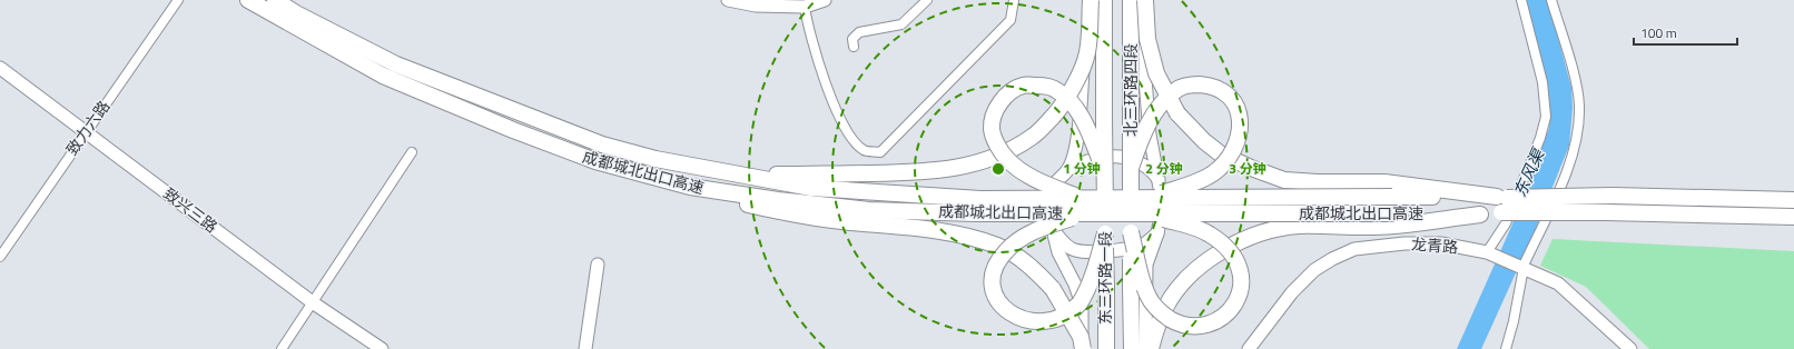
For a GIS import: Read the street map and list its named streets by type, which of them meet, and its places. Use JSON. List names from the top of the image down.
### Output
{
  "streets": {
    "highway": ["北三环路四段", "成都城北出口高速", "东三环路一段"],
    "street": ["致力六路", "致兴三路", "龙青路"]
  },
  "crossings": [
    ["北三环路四段", "东三环路一段"],
    ["致力六路", "致兴三路"]
  ],
  "water": ["东风渠"],
  "scale_bar": "100 m",
  "rings": ["1 分钟", "2 分钟", "3 分钟"]
}
